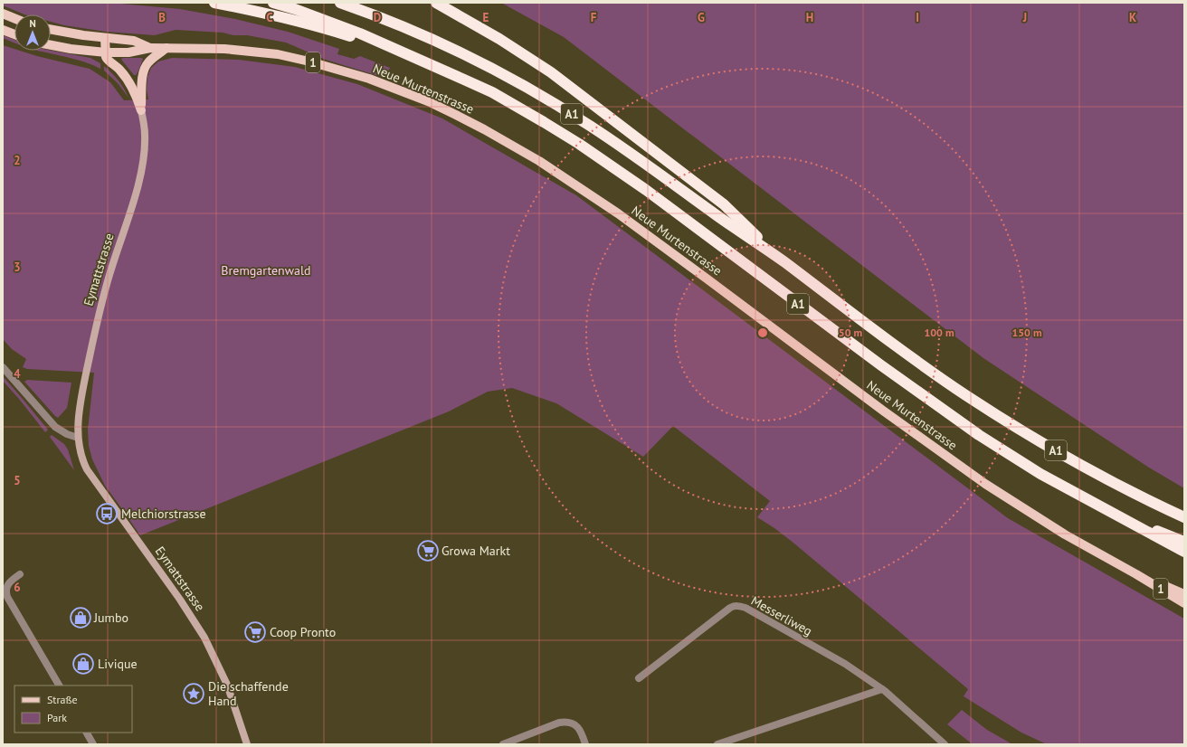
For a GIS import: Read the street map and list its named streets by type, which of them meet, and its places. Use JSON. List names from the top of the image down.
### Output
{
  "streets": {
    "highway": ["A1"],
    "main road": ["1", "Neue Murtenstrasse"],
    "street": ["Eymattstrasse", "Messerliweg"]
  },
  "crossings": [
    ["1", "Neue Murtenstrasse"]
  ],
  "parks": ["Bremgartenwald"],
  "places": {
    "bus stop": ["Melchiorstrasse"],
    "supermarket": ["Growa Markt", "Coop Pronto"],
    "shop": ["Jumbo", "Livique"],
    "place": ["Die schaffende Hand"]
  },
  "legend": ["Straße", "Park"],
  "north": "top",
  "grid": {
    "columns": [
      "B",
      "C",
      "D",
      "E",
      "F",
      "G",
      "H",
      "I",
      "J",
      "K"
    ],
    "rows": [
      "2",
      "3",
      "4",
      "5",
      "6"
    ]
  },
  "rings": ["50 m", "100 m", "150 m"]
}
